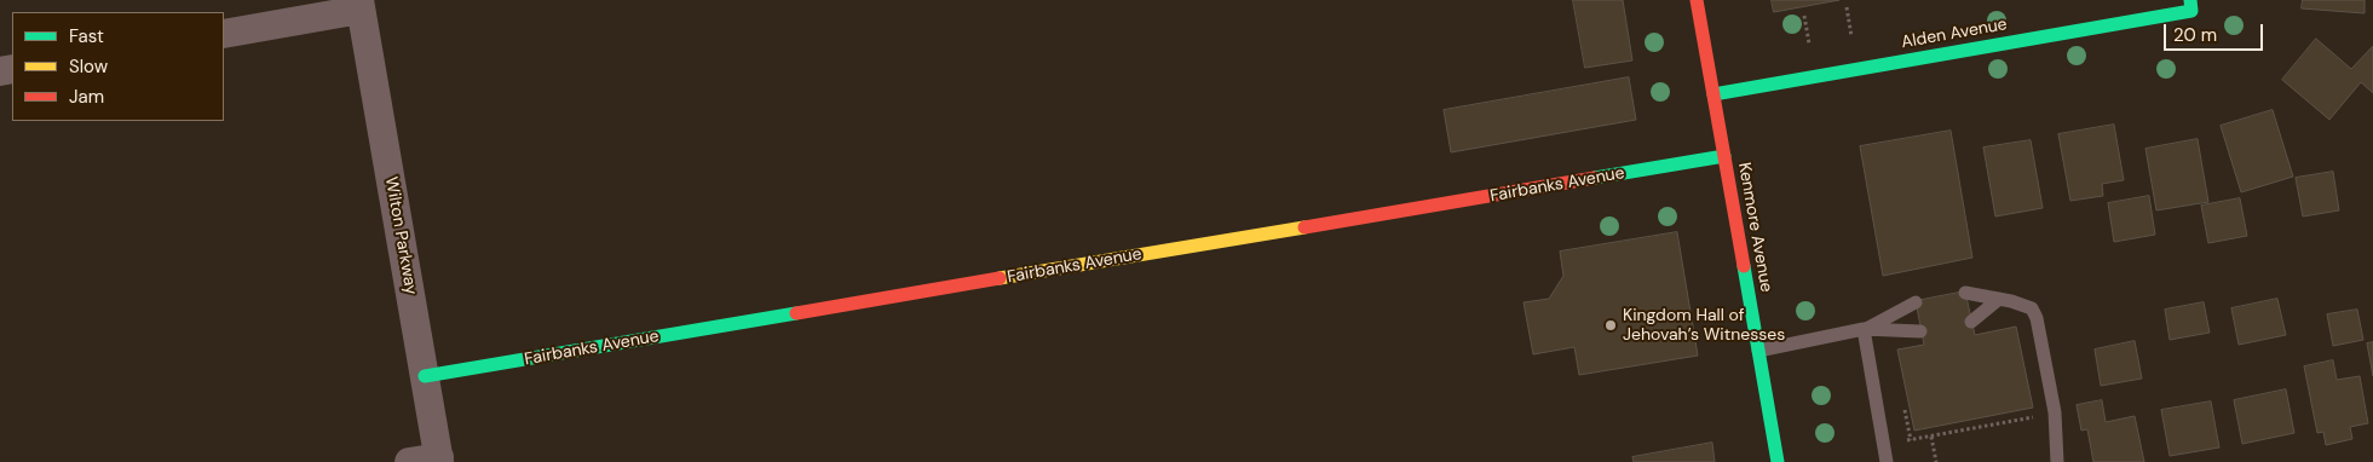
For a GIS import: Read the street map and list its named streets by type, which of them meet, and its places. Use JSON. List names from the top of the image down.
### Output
{
  "streets": {
    "street": [
      "Alden Avenue",
      "Fairbanks Avenue",
      "Kenmore Avenue",
      "Wilton Parkway"
    ]
  },
  "crossings": [
    ["Alden Avenue", "Kenmore Avenue"],
    ["Fairbanks Avenue", "Kenmore Avenue"],
    ["Fairbanks Avenue", "Wilton Parkway"]
  ],
  "places": ["Kingdom Hall of Jehovah’s Witnesses"],
  "legend": ["Fast", "Slow", "Jam"],
  "scale_bar": "20 m"
}
